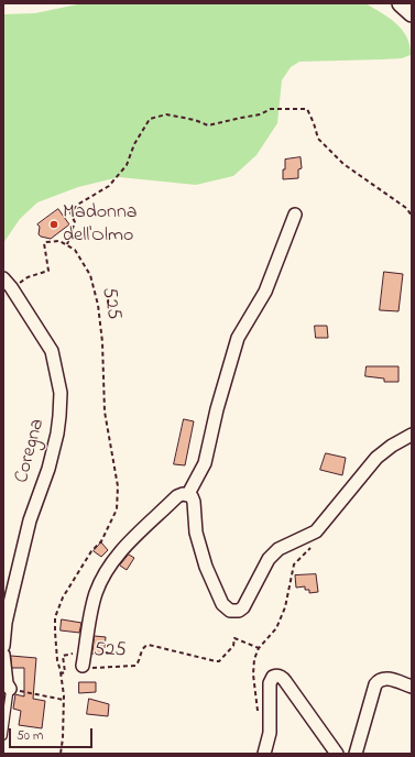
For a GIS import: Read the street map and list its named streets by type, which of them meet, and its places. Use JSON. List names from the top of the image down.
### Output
{
  "streets": {
    "street": ["Coregna"],
    "path": ["525"]
  },
  "places": ["Madonna dell'Olmo"],
  "scale_bar": "50 m"
}
